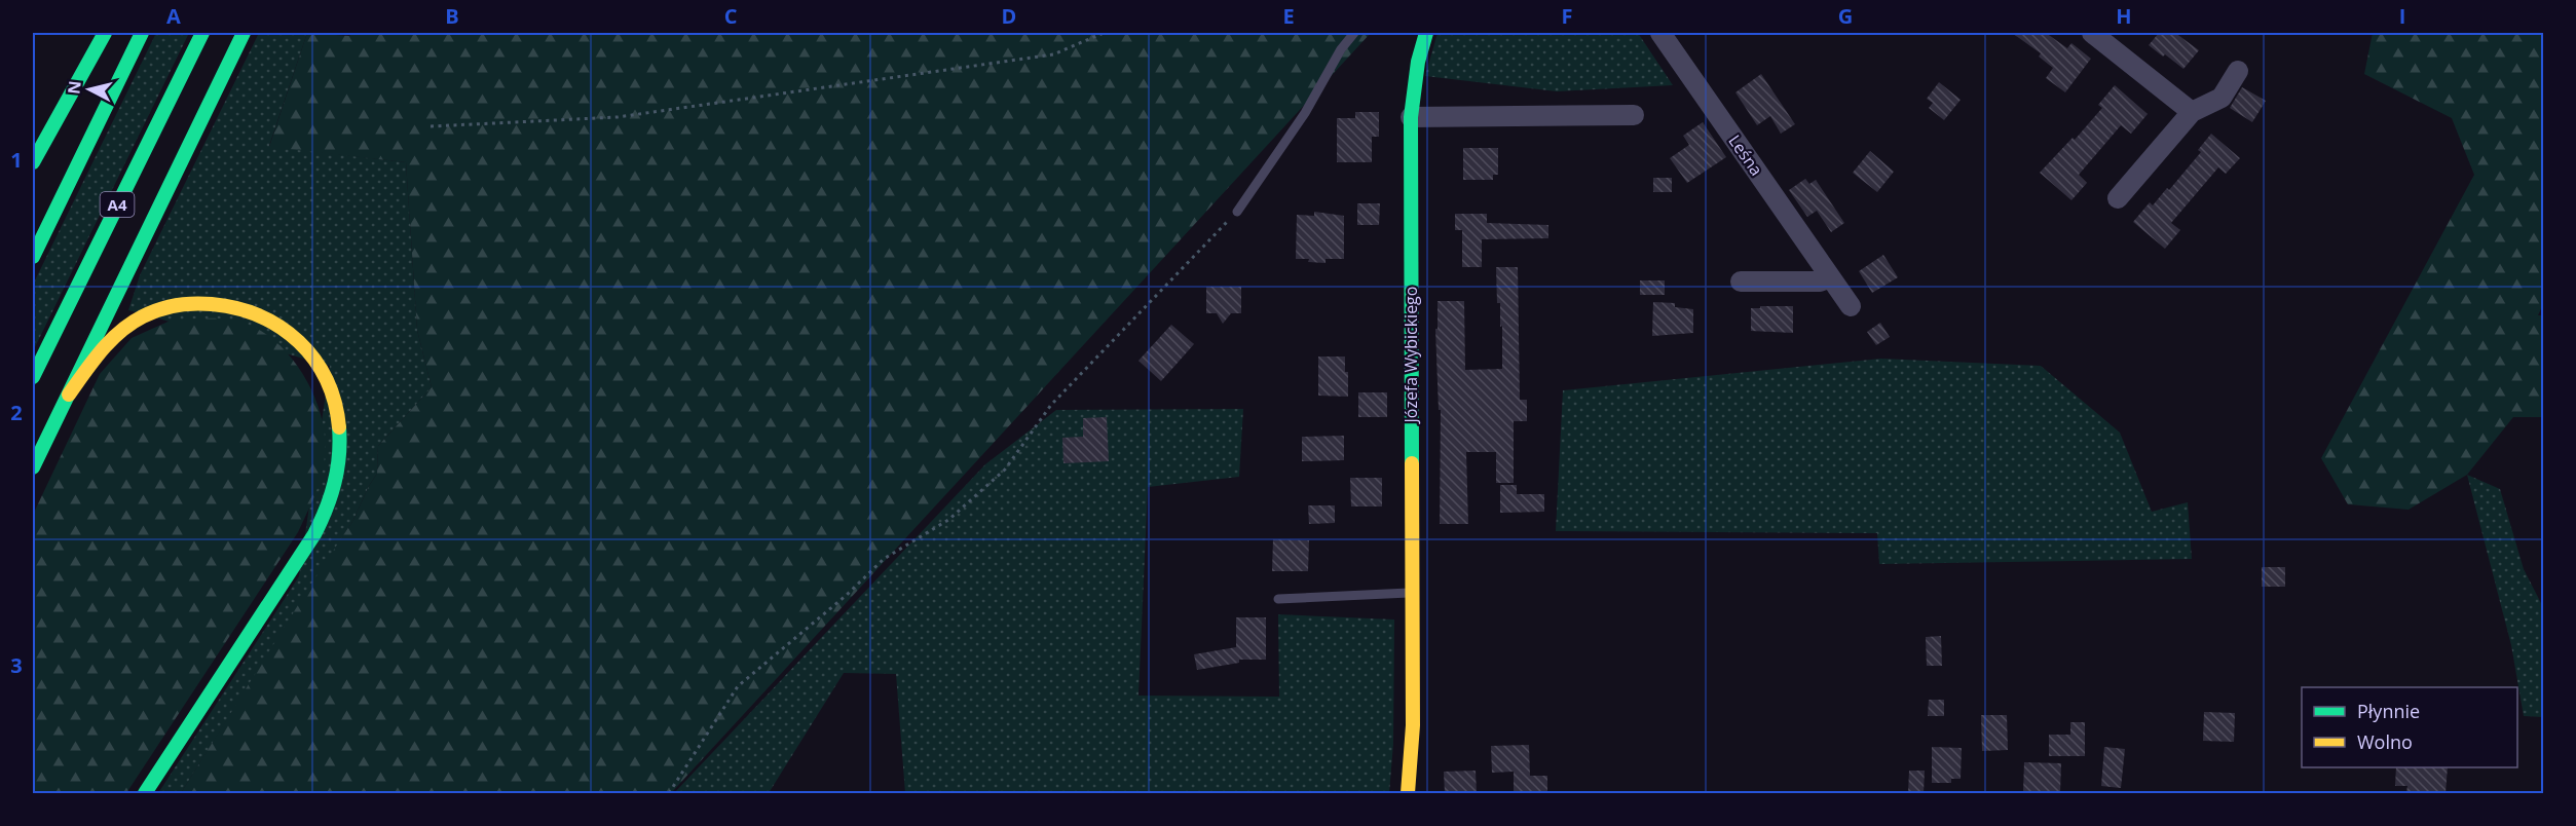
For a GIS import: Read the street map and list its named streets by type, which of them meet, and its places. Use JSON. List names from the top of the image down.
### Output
{
  "streets": {
    "main road": ["A4", "Józefa Wybickiego"],
    "street": ["Leśna"]
  },
  "legend": ["Płynnie", "Wolno"],
  "north": "left",
  "grid": {
    "columns": [
      "A",
      "B",
      "C",
      "D",
      "E",
      "F",
      "G",
      "H",
      "I"
    ],
    "rows": ["1", "2", "3"]
  }
}
